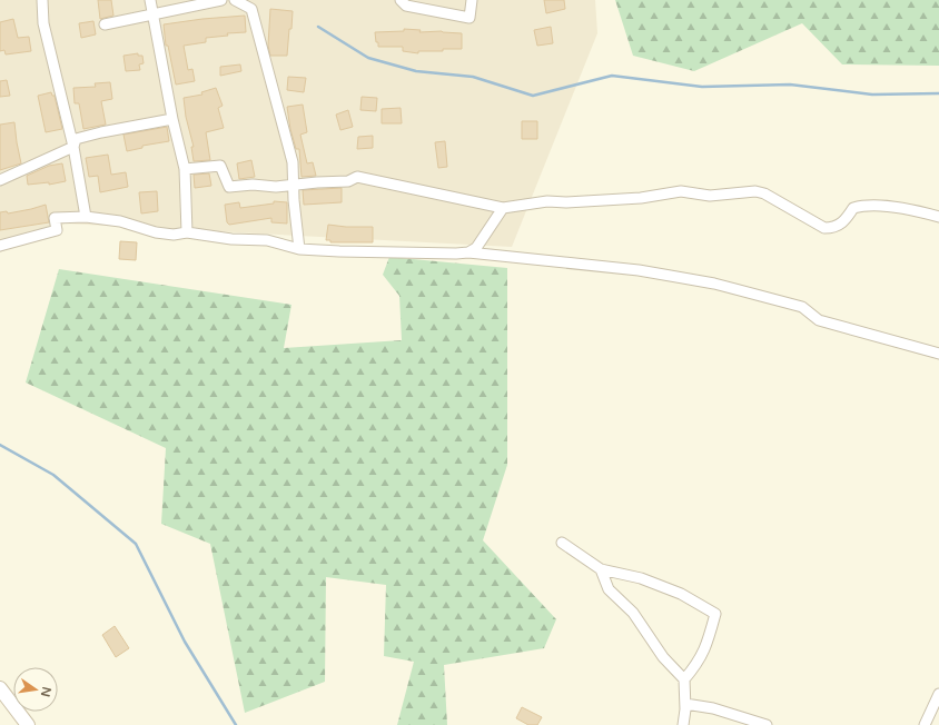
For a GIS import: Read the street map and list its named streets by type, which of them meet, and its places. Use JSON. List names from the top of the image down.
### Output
{
  "north": "right"
}
